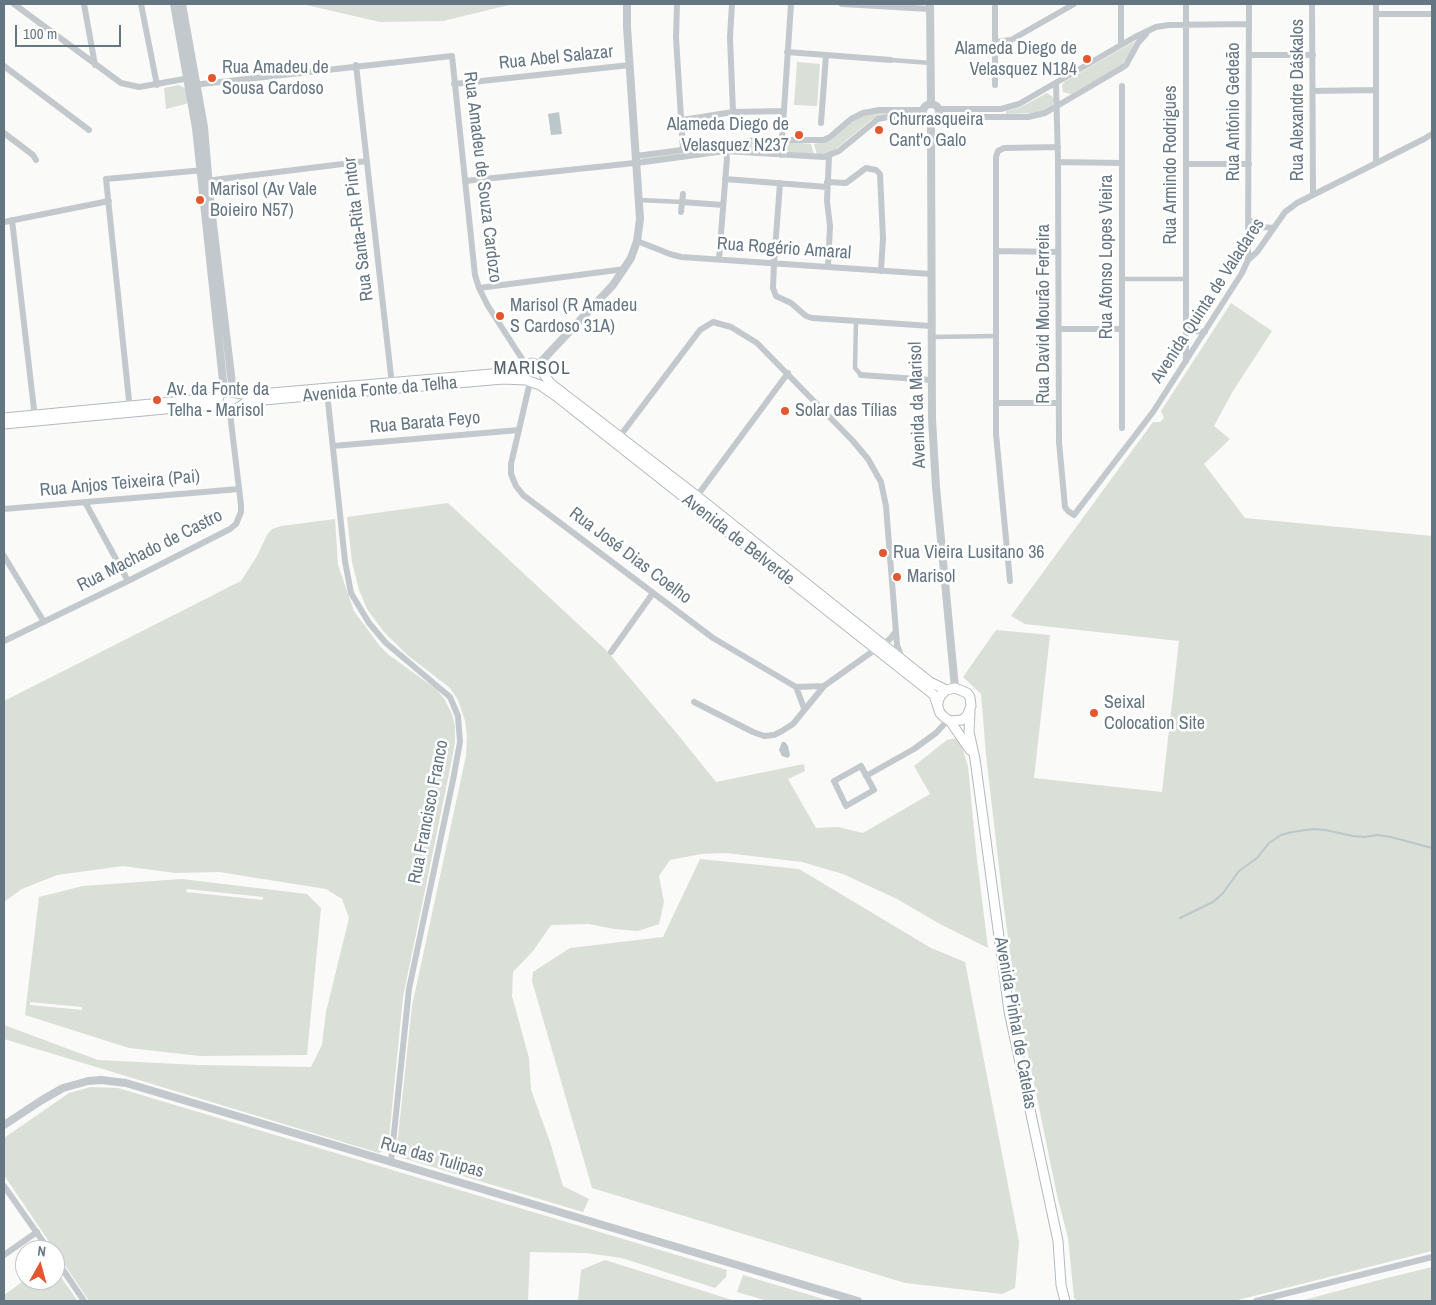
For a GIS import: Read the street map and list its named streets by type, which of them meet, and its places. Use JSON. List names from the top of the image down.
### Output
{
  "streets": {
    "main road": ["Avenida Fonte da Telha", "Avenida de Belverde", "Avenida Pinhal de Catelas"],
    "street": [
      "Rua Abel Salazar",
      "Rua Alexandre Dáskalos",
      "Rua António Gedeão",
      "Rua Armindo Rodrigues",
      "Rua Amadeu de Souza Cardozo",
      "Rua Santa-Rita Pintor",
      "Rua Rogério Amaral",
      "Rua Afonso Lopes Vieira",
      "Avenida Quinta de Valadares",
      "Rua David Mourão Ferreira",
      "Avenida da Marisol",
      "Rua Barata Feyo",
      "Rua Anjos Teixeira (Pai)",
      "Rua Machado de Castro",
      "Rua José Dias Coelho",
      "Rua Francisco Franco",
      "Rua das Tulipas"
    ]
  },
  "crossings": [
    ["Rua Abel Salazar", "Rua Amadeu de Souza Cardozo"],
    ["Rua Alexandre Dáskalos", "Avenida Quinta de Valadares"],
    ["Rua António Gedeão", "Avenida Quinta de Valadares"],
    ["Rua Armindo Rodrigues", "Avenida Quinta de Valadares"],
    ["Rua Amadeu de Souza Cardozo", "Rua Santa-Rita Pintor"],
    ["Rua Amadeu de Souza Cardozo", "Avenida Fonte da Telha"],
    ["Rua Amadeu de Souza Cardozo", "Avenida de Belverde"],
    ["Rua Amadeu de Souza Cardozo", "Rua José Dias Coelho"],
    ["Rua Santa-Rita Pintor", "Avenida Fonte da Telha"],
    ["Rua Rogério Amaral", "Avenida da Marisol"],
    ["Avenida Quinta de Valadares", "Rua David Mourão Ferreira"],
    ["Avenida Fonte da Telha", "Avenida de Belverde"],
    ["Avenida Fonte da Telha", "Rua Machado de Castro"],
    ["Avenida Fonte da Telha", "Rua José Dias Coelho"],
    ["Avenida Fonte da Telha", "Rua Francisco Franco"],
    ["Avenida da Marisol", "Avenida de Belverde"],
    ["Avenida da Marisol", "Avenida Pinhal de Catelas"],
    ["Rua Barata Feyo", "Rua José Dias Coelho"],
    ["Rua Barata Feyo", "Rua Francisco Franco"],
    ["Rua Anjos Teixeira (Pai)", "Rua Machado de Castro"],
    ["Avenida de Belverde", "Rua José Dias Coelho"],
    ["Avenida de Belverde", "Avenida Pinhal de Catelas"],
    ["Rua Francisco Franco", "Rua das Tulipas"]
  ],
  "districts": ["MARISOL"],
  "places": [
    "Alameda Diego de Velasquez N184",
    "Rua Amadeu de Sousa Cardoso",
    "Churrasqueira Cant'o Galo",
    "Alameda Diego de Velasquez N237",
    "Marisol (Av Vale Boieiro N57)",
    "Marisol (R Amadeu S Cardoso 31A)",
    "Av. da Fonte da Telha - Marisol",
    "Solar das Tílias",
    "Rua Vieira Lusitano 36",
    "Marisol",
    "Seixal Colocation Site"
  ],
  "scale_bar": "100 m",
  "north": "top"
}
